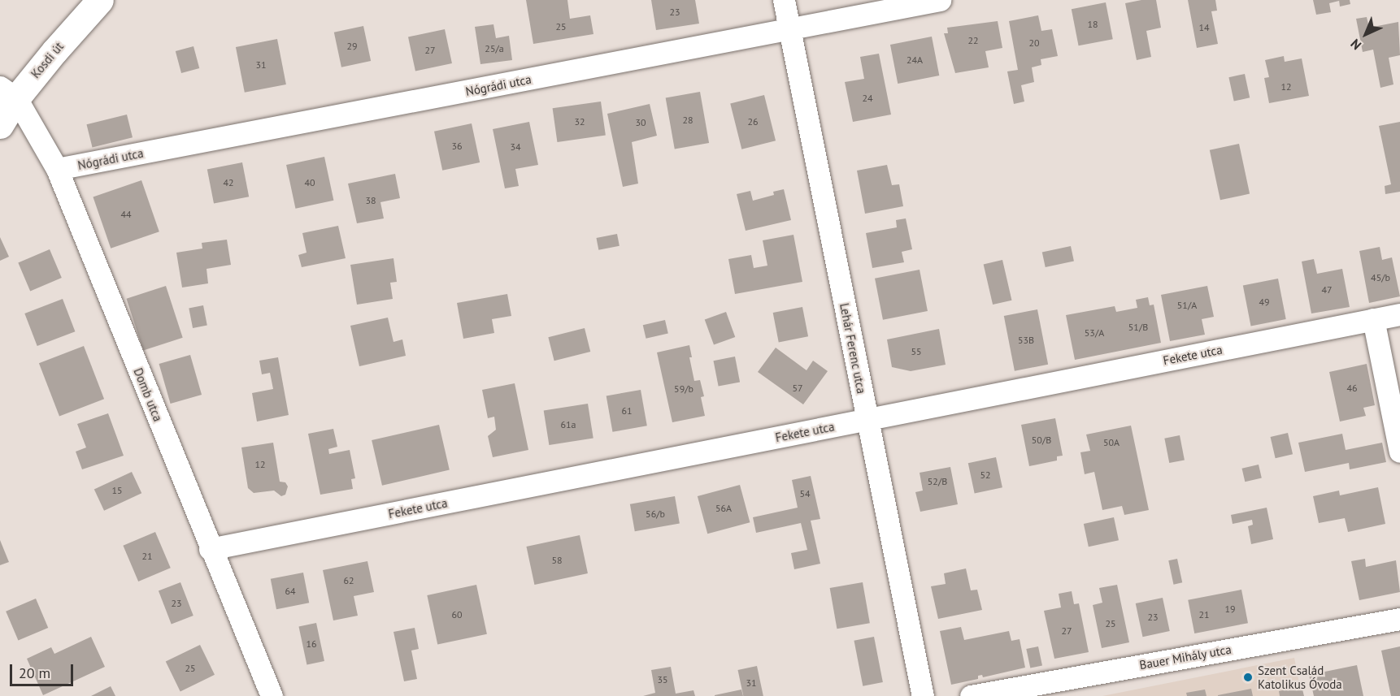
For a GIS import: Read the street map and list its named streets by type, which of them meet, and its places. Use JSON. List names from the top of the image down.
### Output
{
  "streets": {
    "street": [
      "Kosdi út",
      "Nógrádi utca",
      "Lehár Ferenc utca",
      "Fekete utca",
      "Domb utca",
      "Bauer Mihály utca"
    ]
  },
  "crossings": [
    ["Kosdi út", "Domb utca"],
    ["Nógrádi utca", "Lehár Ferenc utca"],
    ["Nógrádi utca", "Domb utca"],
    ["Lehár Ferenc utca", "Fekete utca"],
    ["Fekete utca", "Domb utca"]
  ],
  "places": ["Szent Család Katolikus Óvoda"],
  "house_numbers": [
    "23",
    "18",
    "25",
    "14",
    "22",
    "20",
    "29",
    "25/a",
    "27",
    "24A",
    "31",
    "12",
    "24",
    "28",
    "32",
    "26",
    "30",
    "36",
    "34",
    "42",
    "40",
    "38",
    "44",
    "45/b",
    "47",
    "49",
    "51/A",
    "51/B",
    "53/A",
    "53B",
    "55",
    "57",
    "46",
    "59/b",
    "61",
    "61a",
    "50/B",
    "50A",
    "12",
    "52",
    "52/B",
    "15",
    "54",
    "56A",
    "56/b",
    "21",
    "58",
    "62",
    "64",
    "23",
    "19",
    "60",
    "21",
    "23",
    "25",
    "27",
    "16",
    "25",
    "35",
    "31"
  ],
  "scale_bar": "20 m",
  "north": "bottom left"
}
